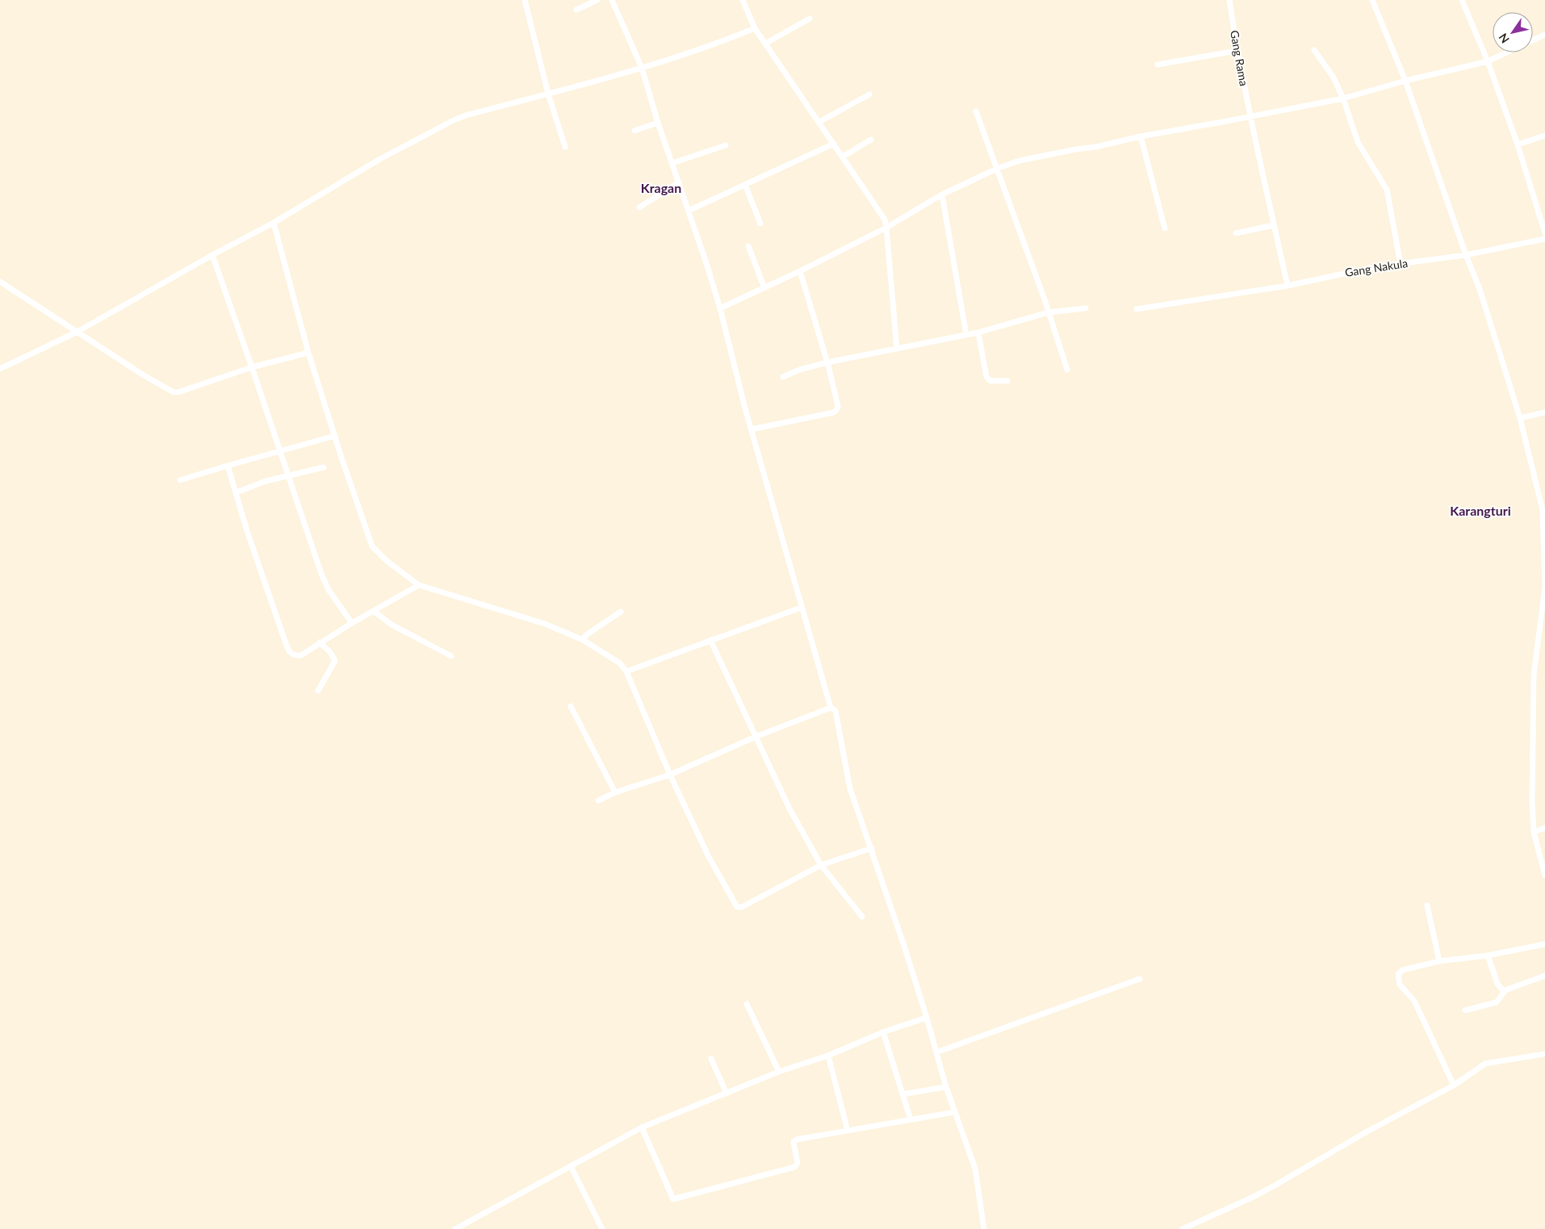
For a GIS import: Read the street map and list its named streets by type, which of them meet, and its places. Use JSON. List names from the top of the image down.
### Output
{
  "streets": {
    "street": ["Gang Rama", "Gang Nakula"]
  },
  "crossings": [
    ["Gang Rama", "Gang Nakula"]
  ],
  "districts": ["Kragan", "Karangturi"],
  "north": "bottom left"
}
